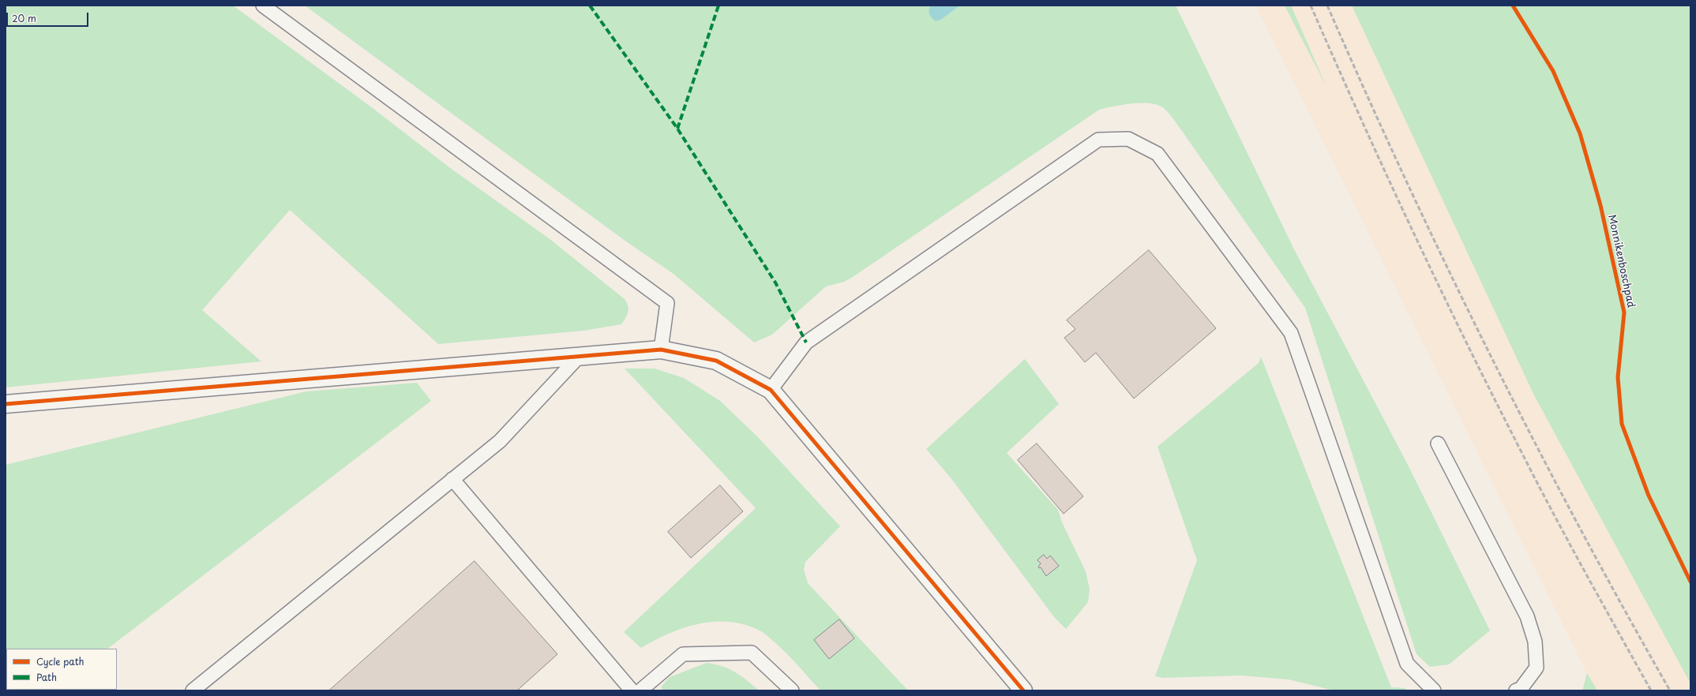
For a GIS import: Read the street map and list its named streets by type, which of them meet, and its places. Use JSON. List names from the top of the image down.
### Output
{
  "streets": {
    "cycle path": ["Monnikenboschpad"]
  },
  "legend": ["Cycle path", "Path"],
  "scale_bar": "20 m"
}
